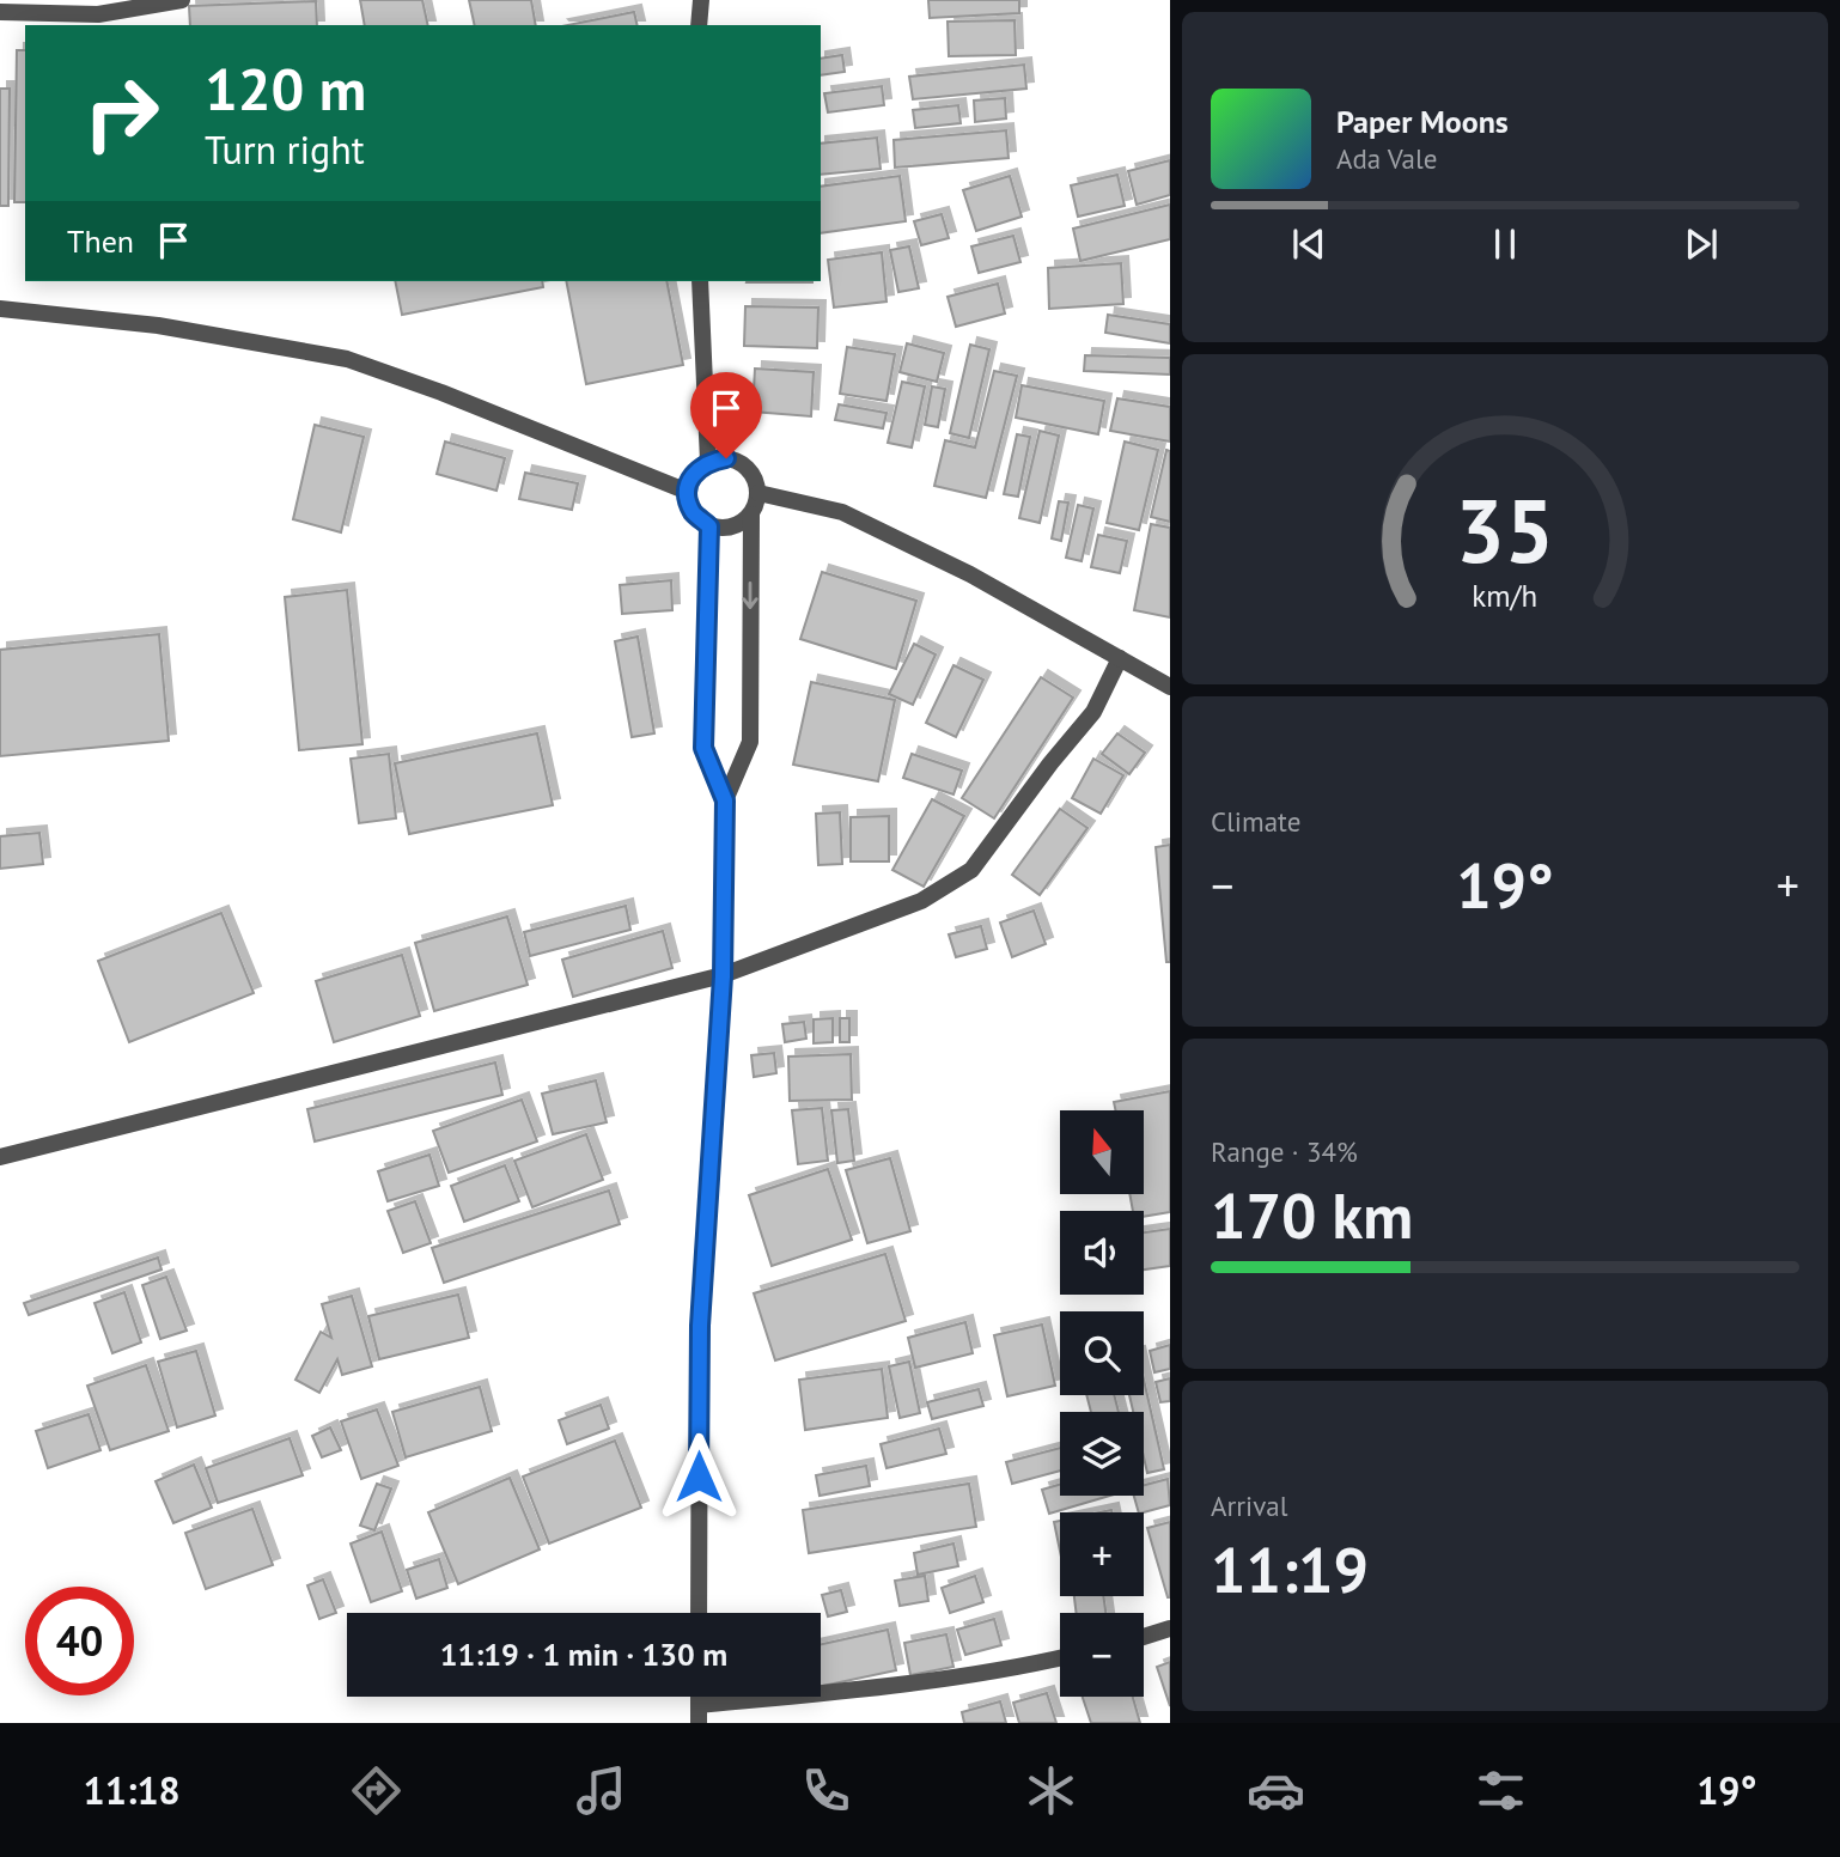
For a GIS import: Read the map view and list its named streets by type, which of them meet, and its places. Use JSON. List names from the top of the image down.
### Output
{
  "north": "top",
  "page": {
    "turn": ["120 m", "Turn right"],
    "song": ["Paper Moons", "Ada Vale"],
    "then": "Then",
    "tile": [
      "Climate",
      ["Range · 34%", "170 km"],
      ["Arrival", "11:19"]
    ],
    "heat": ["−", "19°", "+"],
    "map_buttons": ["+", "−"],
    "limit": "40",
    "trip": "11:19 · 1 min · 130 m",
    "tabs": ["11:18", "19°"],
    "gauge": ["35", "km/h"]
  }
}
